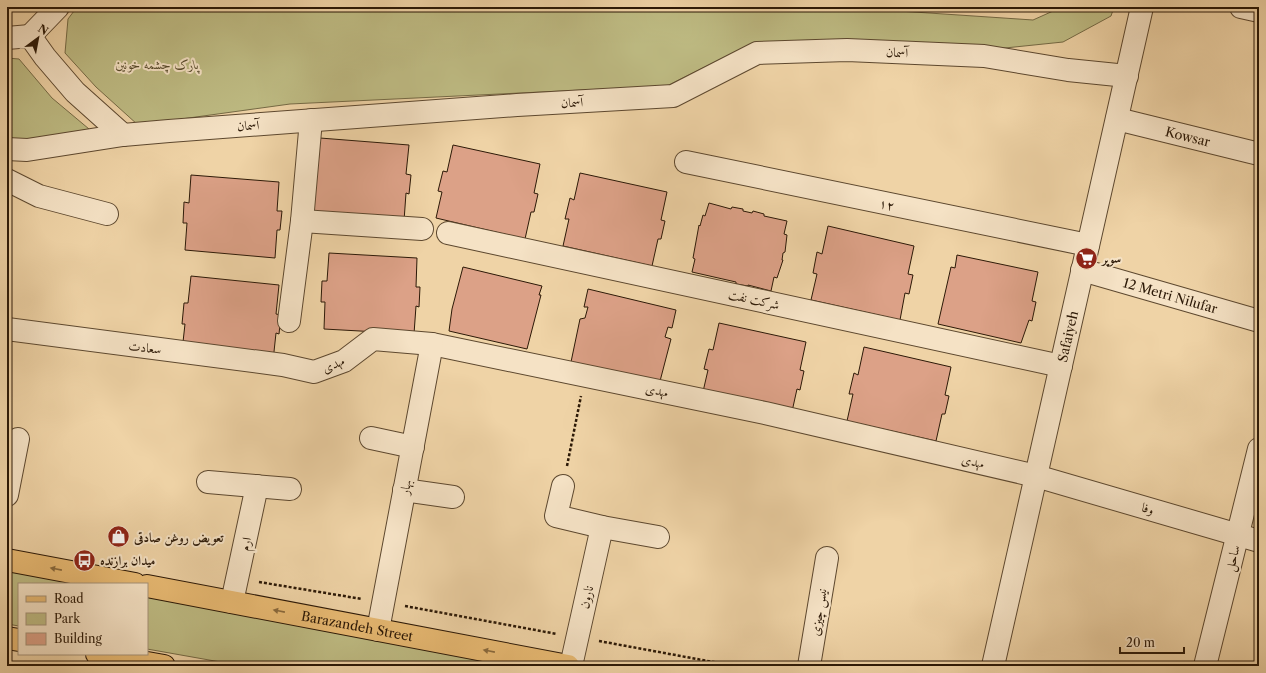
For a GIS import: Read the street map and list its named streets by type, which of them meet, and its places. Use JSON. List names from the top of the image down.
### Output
{
  "streets": {
    "main road": ["Barazandeh Street"],
    "street": [
      "آسمان",
      "Kowsar",
      "۱۲",
      "12 Metri Nilufar",
      "شرکت نفت",
      "Safaiyeh",
      "سعادت",
      "مهدی",
      "بهار",
      "وفا",
      "ارم",
      "ساحل",
      "نارون",
      "نیس چیزی"
    ]
  },
  "crossings": [
    ["آسمان", "Safaiyeh"],
    ["Kowsar", "Safaiyeh"],
    ["۱۲", "Safaiyeh"],
    ["12 Metri Nilufar", "Safaiyeh"],
    ["شرکت نفت", "Safaiyeh"],
    ["Safaiyeh", "مهدی"],
    ["Safaiyeh", "وفا"],
    ["سعادت", "مهدی"],
    ["مهدی", "بهار"],
    ["مهدی", "وفا"],
    ["بهار", "Barazandeh Street"],
    ["وفا", "ساحل"],
    ["ارم", "Barazandeh Street"],
    ["نارون", "Barazandeh Street"]
  ],
  "one_way": ["Barazandeh Street"],
  "parks": ["پارک چشمه خونین"],
  "places": {
    "supermarket": ["سوپر"],
    "shop": ["تعویض روغن صادقی"],
    "bus stop": ["میدان برازنده"]
  },
  "legend": ["Road", "Park", "Building"],
  "scale_bar": "20 m",
  "north": "top right"
}
